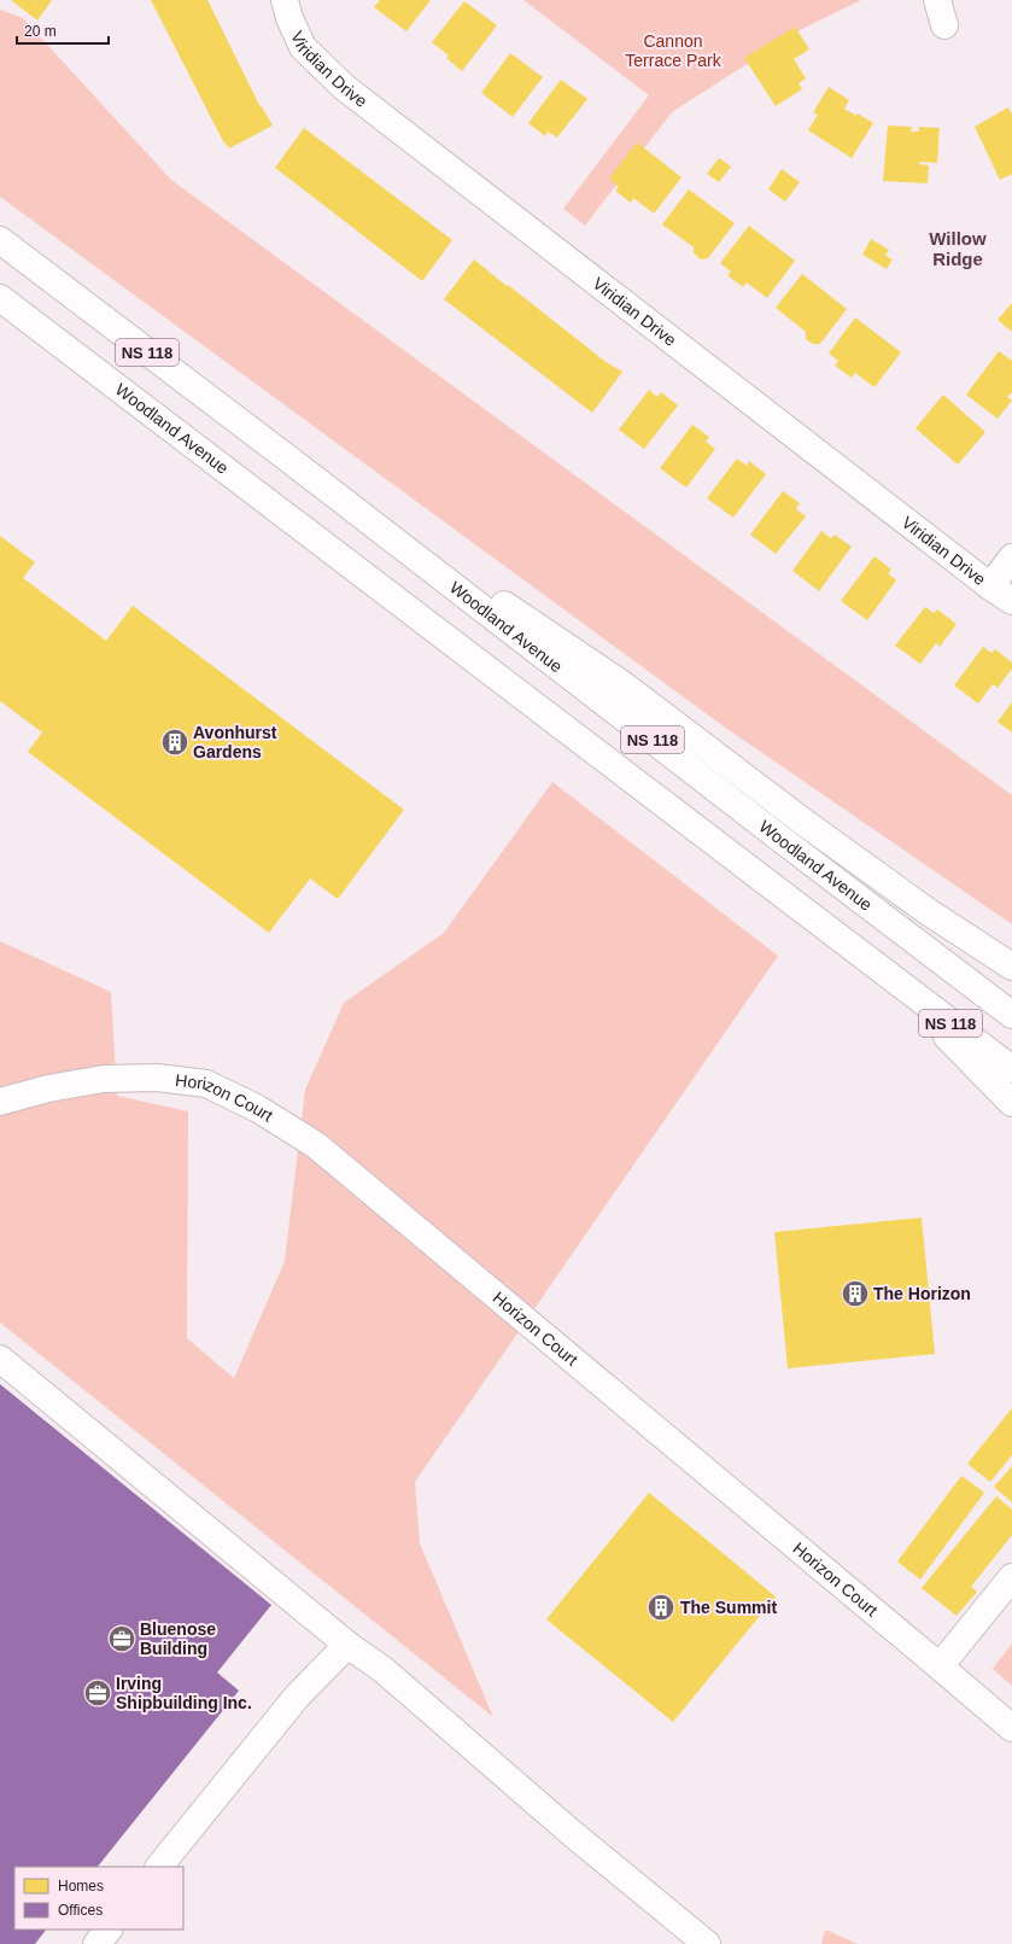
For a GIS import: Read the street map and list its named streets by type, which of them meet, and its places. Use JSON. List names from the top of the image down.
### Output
{
  "streets": {
    "main road": [
      "Viridian Drive",
      "NS 118",
      "Woodland Avenue",
      "Horizon Court"
    ]
  },
  "districts": ["Willow Ridge"],
  "parks": ["Cannon Terrace Park"],
  "places": {
    "building": ["Avonhurst Gardens", "The Horizon", "The Summit"],
    "office": ["Bluenose Building", "Irving Shipbuilding Inc."]
  },
  "legend": ["Homes", "Offices"],
  "scale_bar": "20 m"
}
